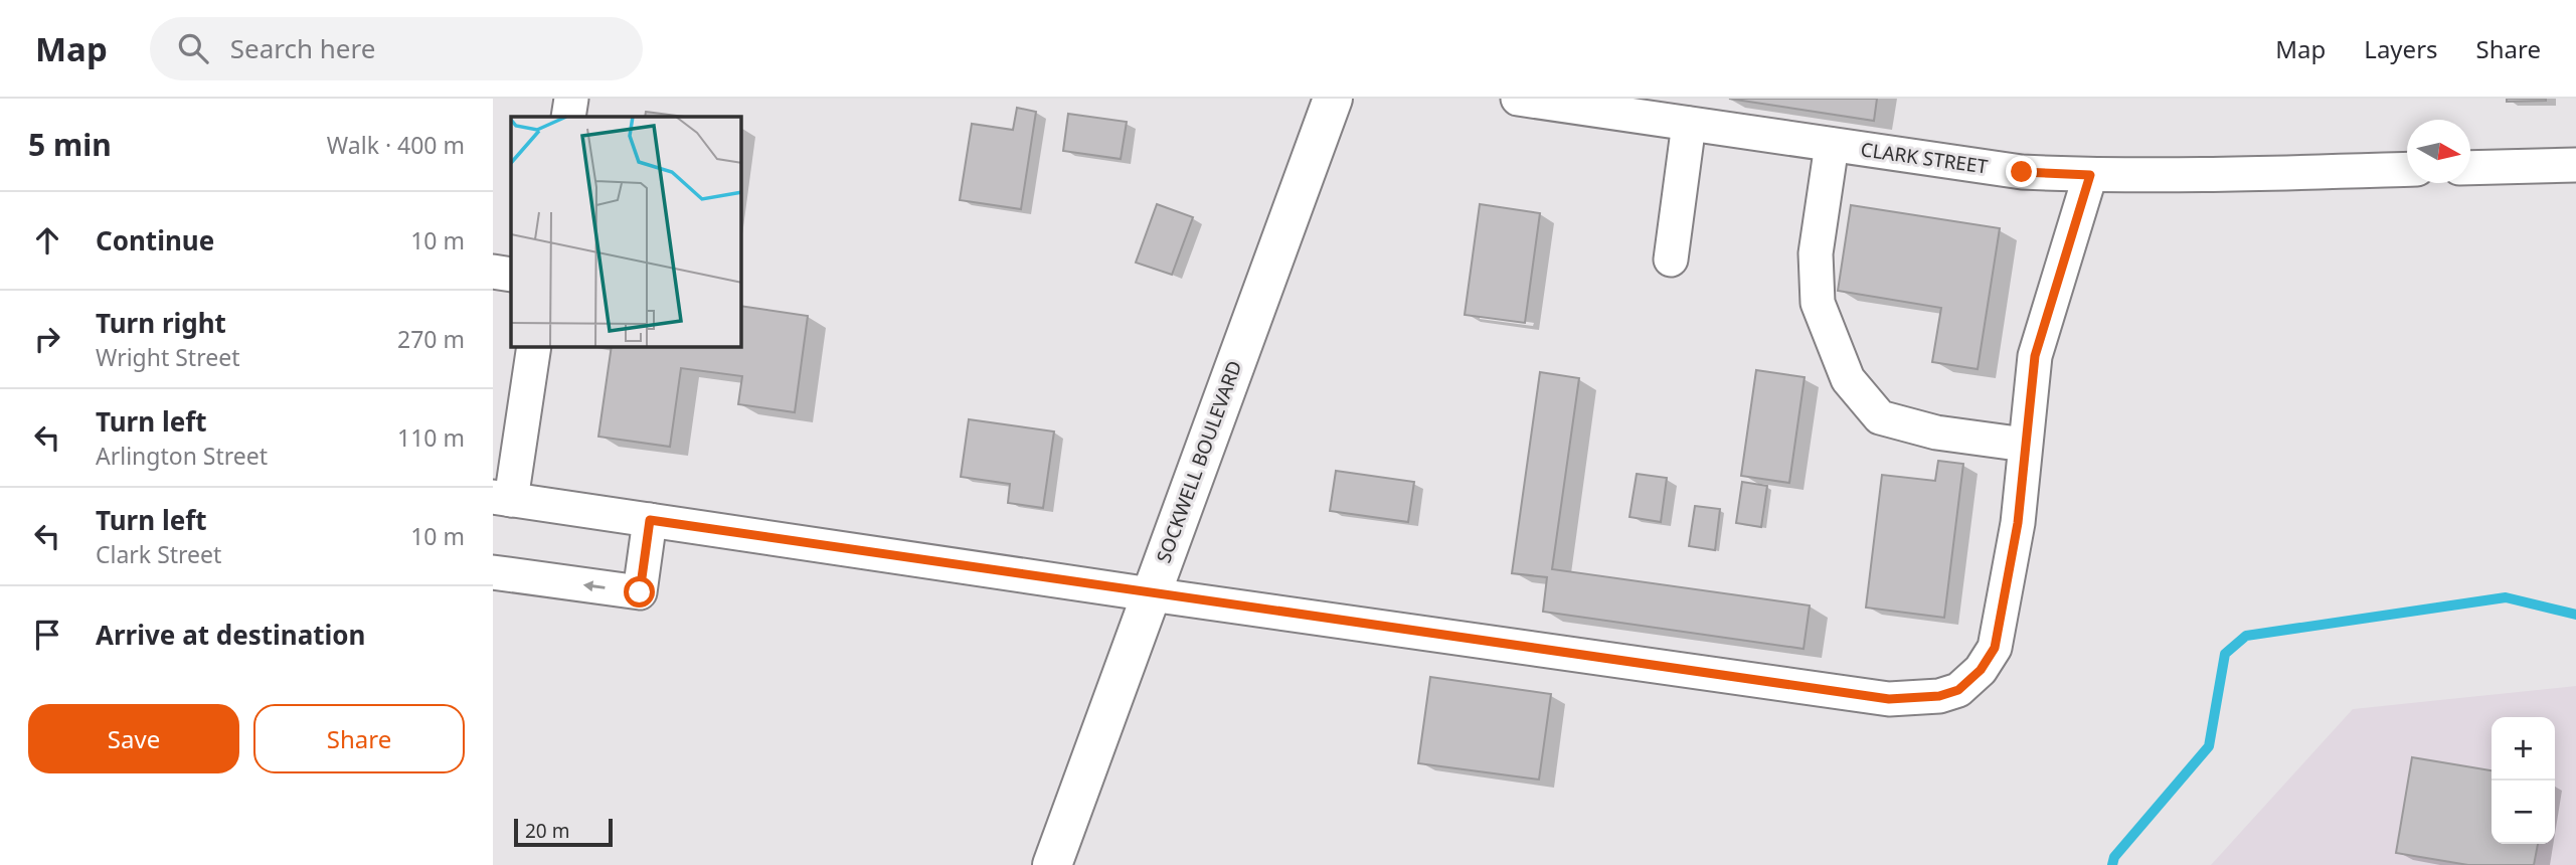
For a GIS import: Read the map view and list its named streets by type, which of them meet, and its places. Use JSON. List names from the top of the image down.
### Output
{
  "streets": {
    "main road": ["SOCKWELL BOULEVARD"],
    "street": ["CLARK STREET"]
  },
  "scale_bar": "20 m",
  "north": "right",
  "page": {
    "header": "Map",
    "search": "Search here",
    "nav": ["Map", "Layers", "Share"],
    "heading": ["5 min", "Walk · 400 m"],
    "list": [
      ["Continue", "10 m"],
      ["Turn right", "Wright Street", "270 m"],
      ["Turn left", "Arlington Street", "110 m"],
      ["Turn left", "Clark Street", "10 m"],
      "Arrive at destination"
    ],
    "buttons": ["Save", "Share"],
    "map_buttons": ["+", "−"],
    "scale": "20 m"
  }
}
